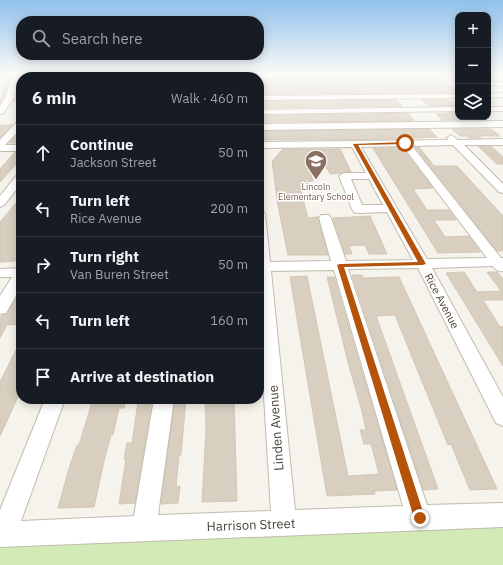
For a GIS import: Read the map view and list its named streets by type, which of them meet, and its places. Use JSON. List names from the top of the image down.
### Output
{
  "streets": {
    "street": ["Rice Avenue", "Linden Avenue", "Harrison Street"]
  },
  "crossings": [
    ["Linden Avenue", "Harrison Street"]
  ],
  "places": {
    "school or university": ["Lincoln Elementary School"]
  },
  "page": {
    "map_buttons": ["+", "−"],
    "search": "Search here",
    "heading": ["6 min", "Walk · 460 m"],
    "list": [
      ["Continue", "Jackson Street", "50 m"],
      ["Turn left", "Rice Avenue", "200 m"],
      ["Turn right", "Van Buren Street", "50 m"],
      ["Turn left", "160 m"],
      "Arrive at destination"
    ]
  }
}
